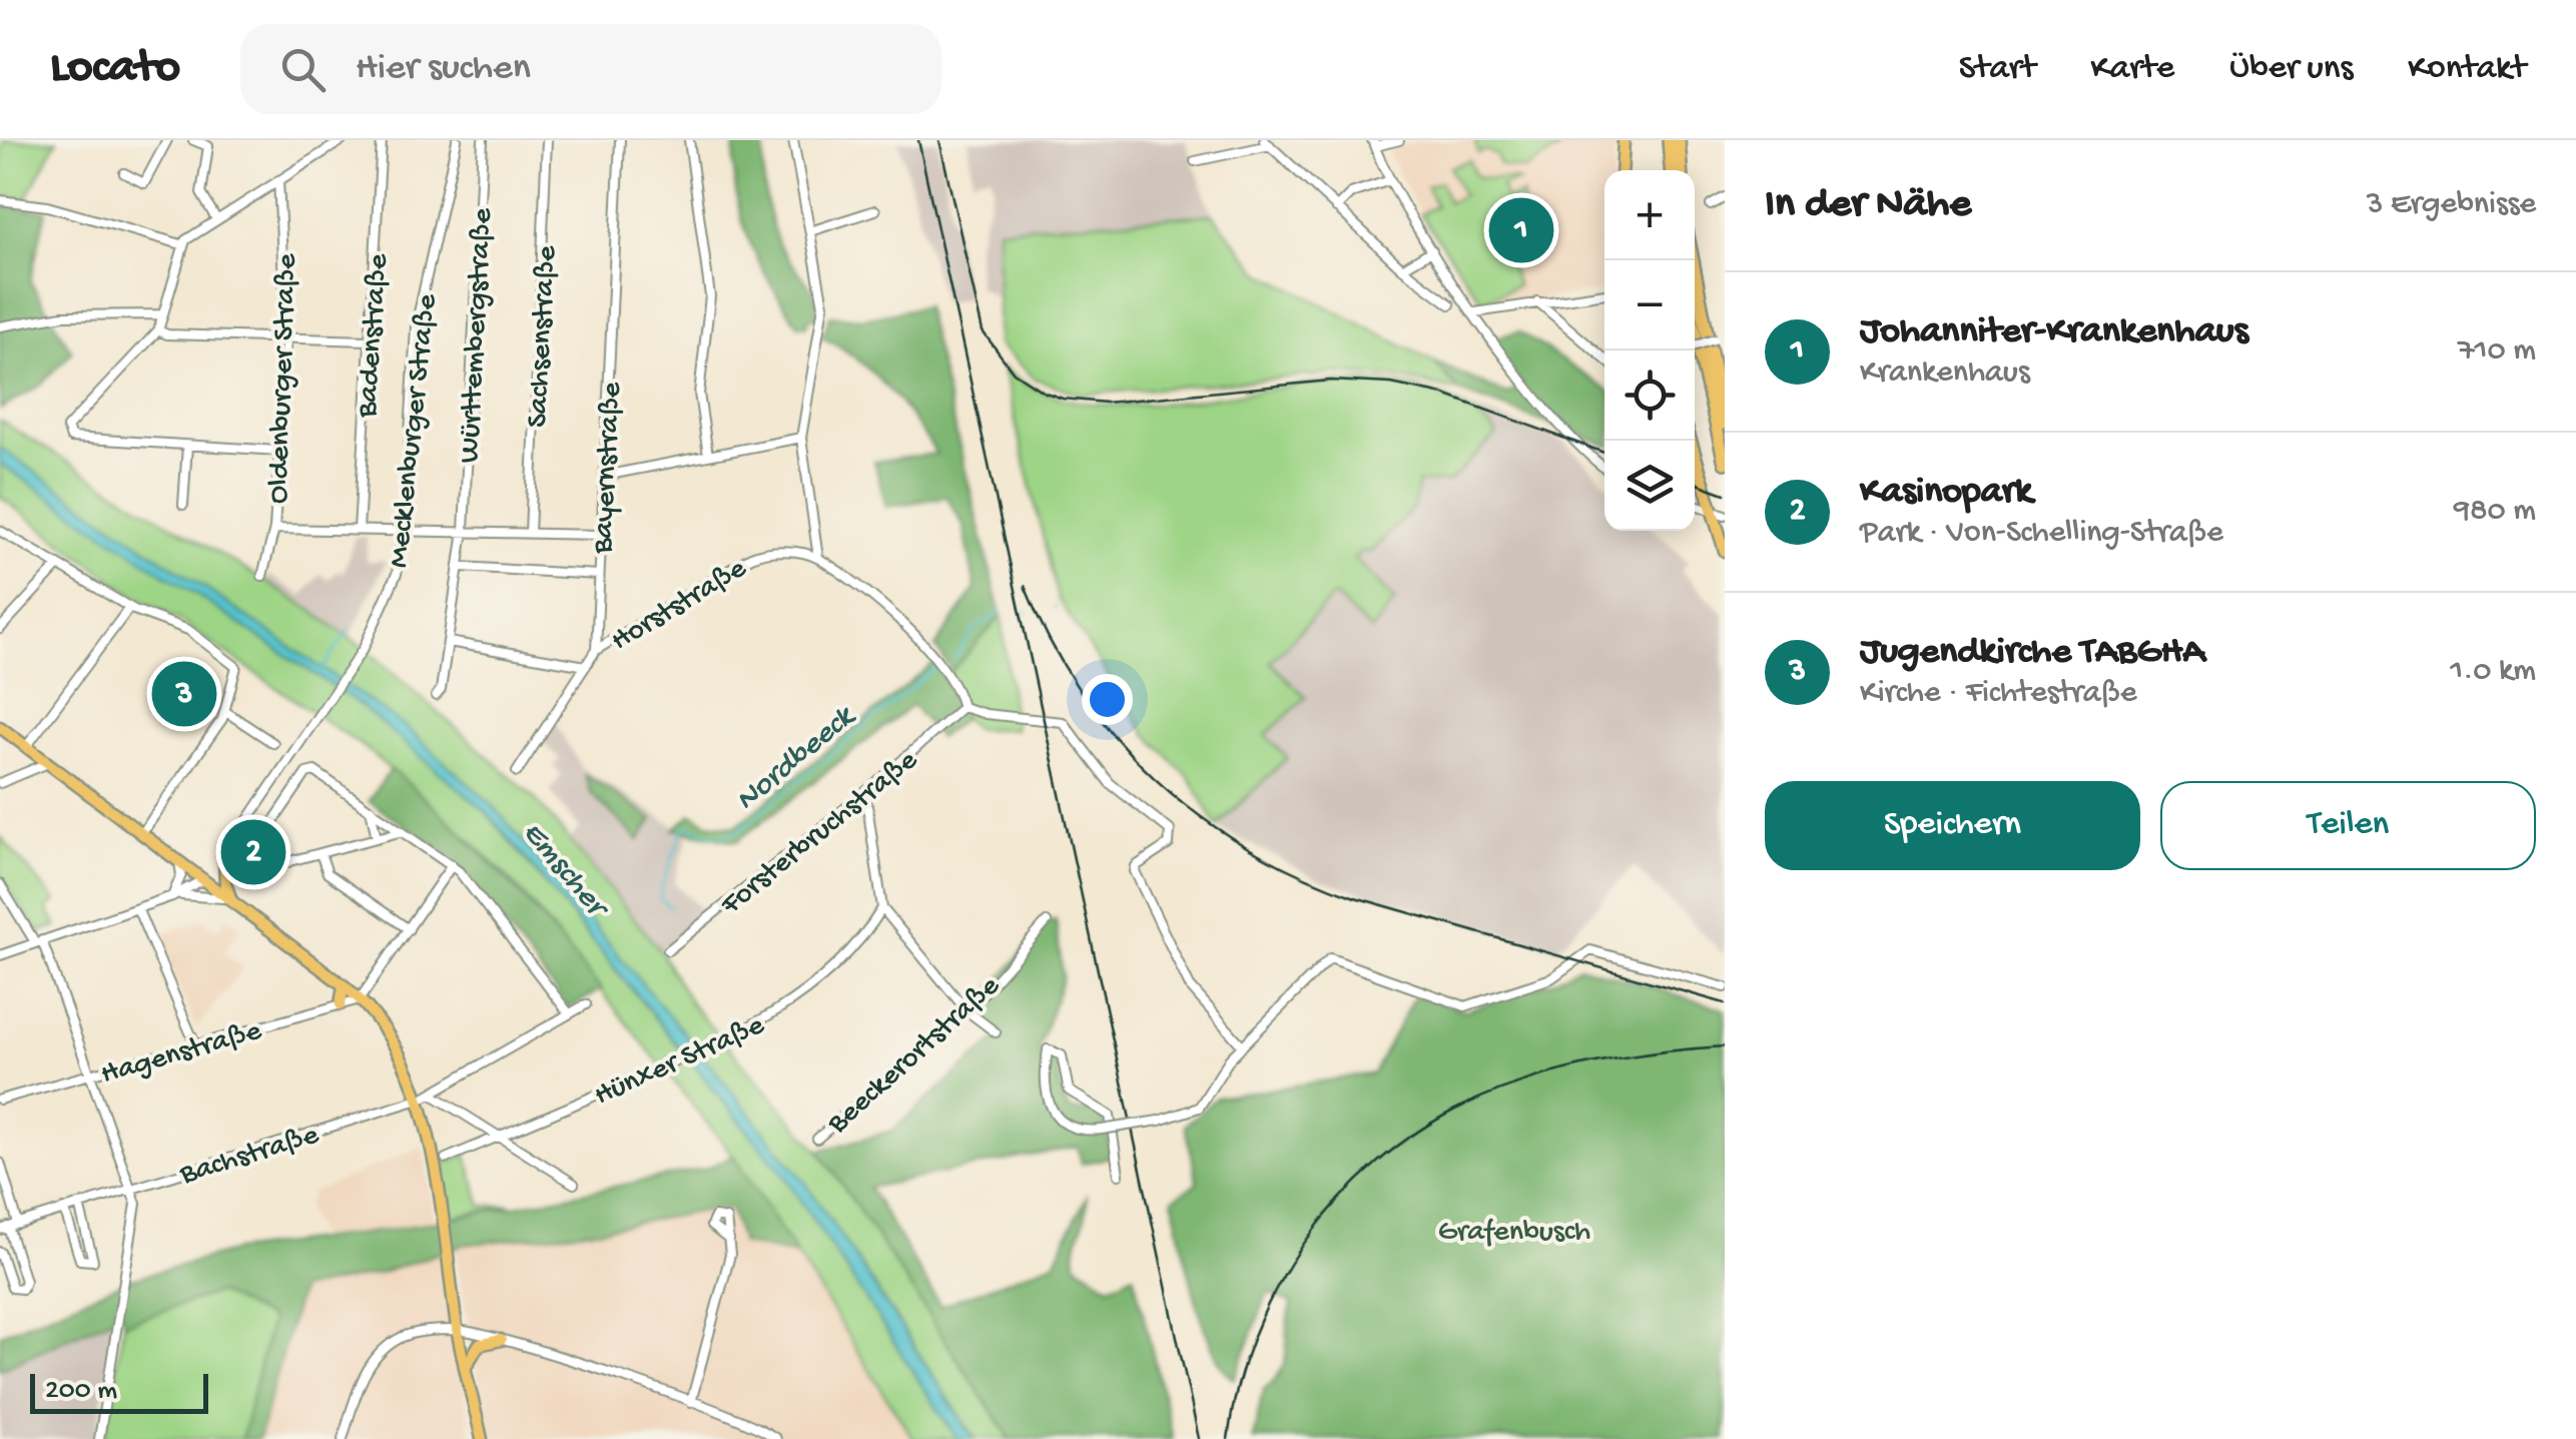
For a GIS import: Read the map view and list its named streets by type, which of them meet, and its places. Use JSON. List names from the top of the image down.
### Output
{
  "streets": {
    "main road": ["Mecklenburger Straße"],
    "street": [
      "Badenstraße",
      "Württembergstraße",
      "Sachsenstraße",
      "Oldenburger Straße",
      "Bayernstraße",
      "Horststraße",
      "Forsterbruchstraße",
      "Hagenstraße",
      "Beeckerortstraße",
      "Hünxer Straße",
      "Bachstraße"
    ]
  },
  "crossings": [
    ["Bayernstraße", "Horststraße"]
  ],
  "water": ["Nordbeeck", "Emscher"],
  "parks": ["Grafenbusch"],
  "scale_bar": "200 m",
  "page": {
    "header": "Locato",
    "search": "Hier suchen",
    "nav": [
      "Start",
      "Karte",
      "Über uns",
      "Kontakt"
    ],
    "heading": ["In der Nähe", "3 Ergebnisse"],
    "map_buttons": ["+", "−"],
    "pins": ["1", "3", "2"],
    "list": [
      {
        "mark": "1",
        "name": "Johanniter-Krankenhaus",
        "note": "Krankenhaus",
        "value": "710 m"
      },
      {
        "mark": "2",
        "name": "Kasinopark",
        "note": "Park · Von-Schelling-Straße",
        "value": "980 m"
      },
      {
        "mark": "3",
        "name": "Jugendkirche TABGHA",
        "note": "Kirche · Fichtestraße",
        "value": "1.0 km"
      }
    ],
    "buttons": ["Speichern", "Teilen"],
    "scale": "200 m"
  }
}
